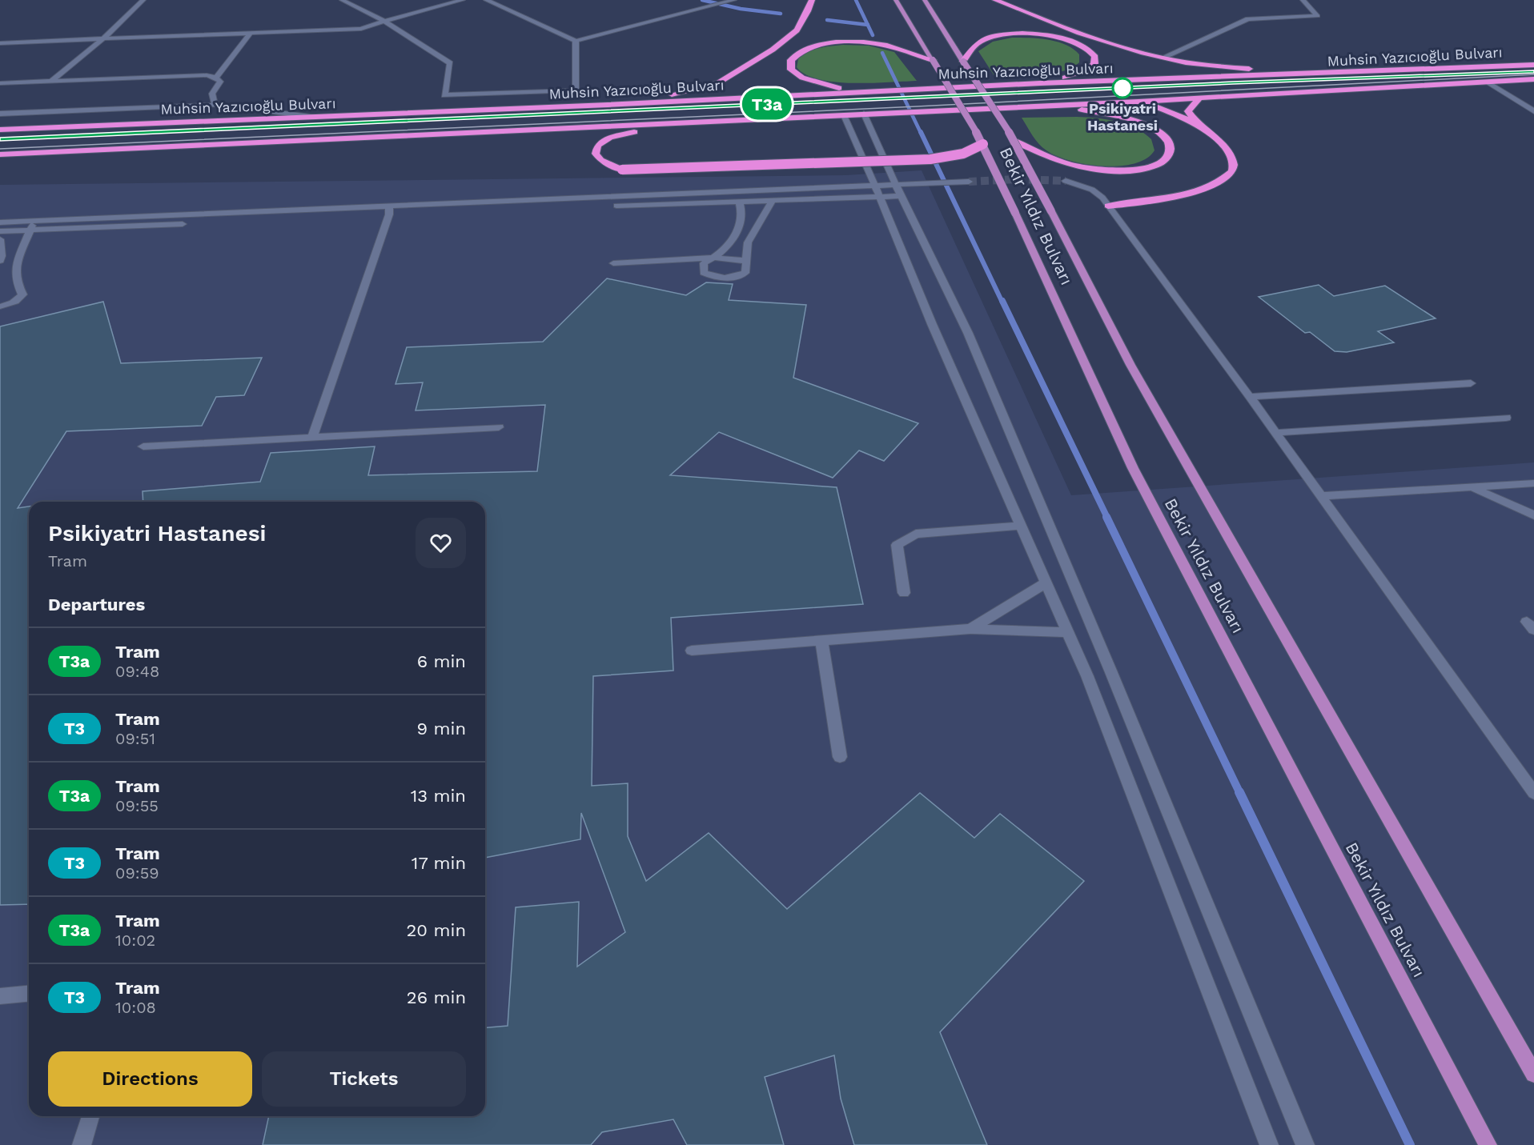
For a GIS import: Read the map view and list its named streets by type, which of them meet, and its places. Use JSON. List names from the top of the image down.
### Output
{
  "streets": {
    "highway": ["Muhsin Yazıcıoğlu Bulvarı"],
    "main road": ["Bekir Yıldız Bulvarı"]
  },
  "places": ["Psikiyatri Hastanesi"],
  "lines": ["tram line T3a"],
  "page": {
    "on_map": "T3a",
    "heading": [
      ["Psikiyatri Hastanesi", "Tram"],
      "Departures"
    ],
    "list": [
      {
        "mark": "T3a",
        "name": "Tram",
        "note": "09:48",
        "value": "6 min"
      },
      {
        "mark": "T3",
        "name": "Tram",
        "note": "09:51",
        "value": "9 min"
      },
      {
        "mark": "T3a",
        "name": "Tram",
        "note": "09:55",
        "value": "13 min"
      },
      {
        "mark": "T3",
        "name": "Tram",
        "note": "09:59",
        "value": "17 min"
      },
      {
        "mark": "T3a",
        "name": "Tram",
        "note": "10:02",
        "value": "20 min"
      },
      {
        "mark": "T3",
        "name": "Tram",
        "note": "10:08",
        "value": "26 min"
      }
    ],
    "buttons": ["Directions", "Tickets"]
  }
}
